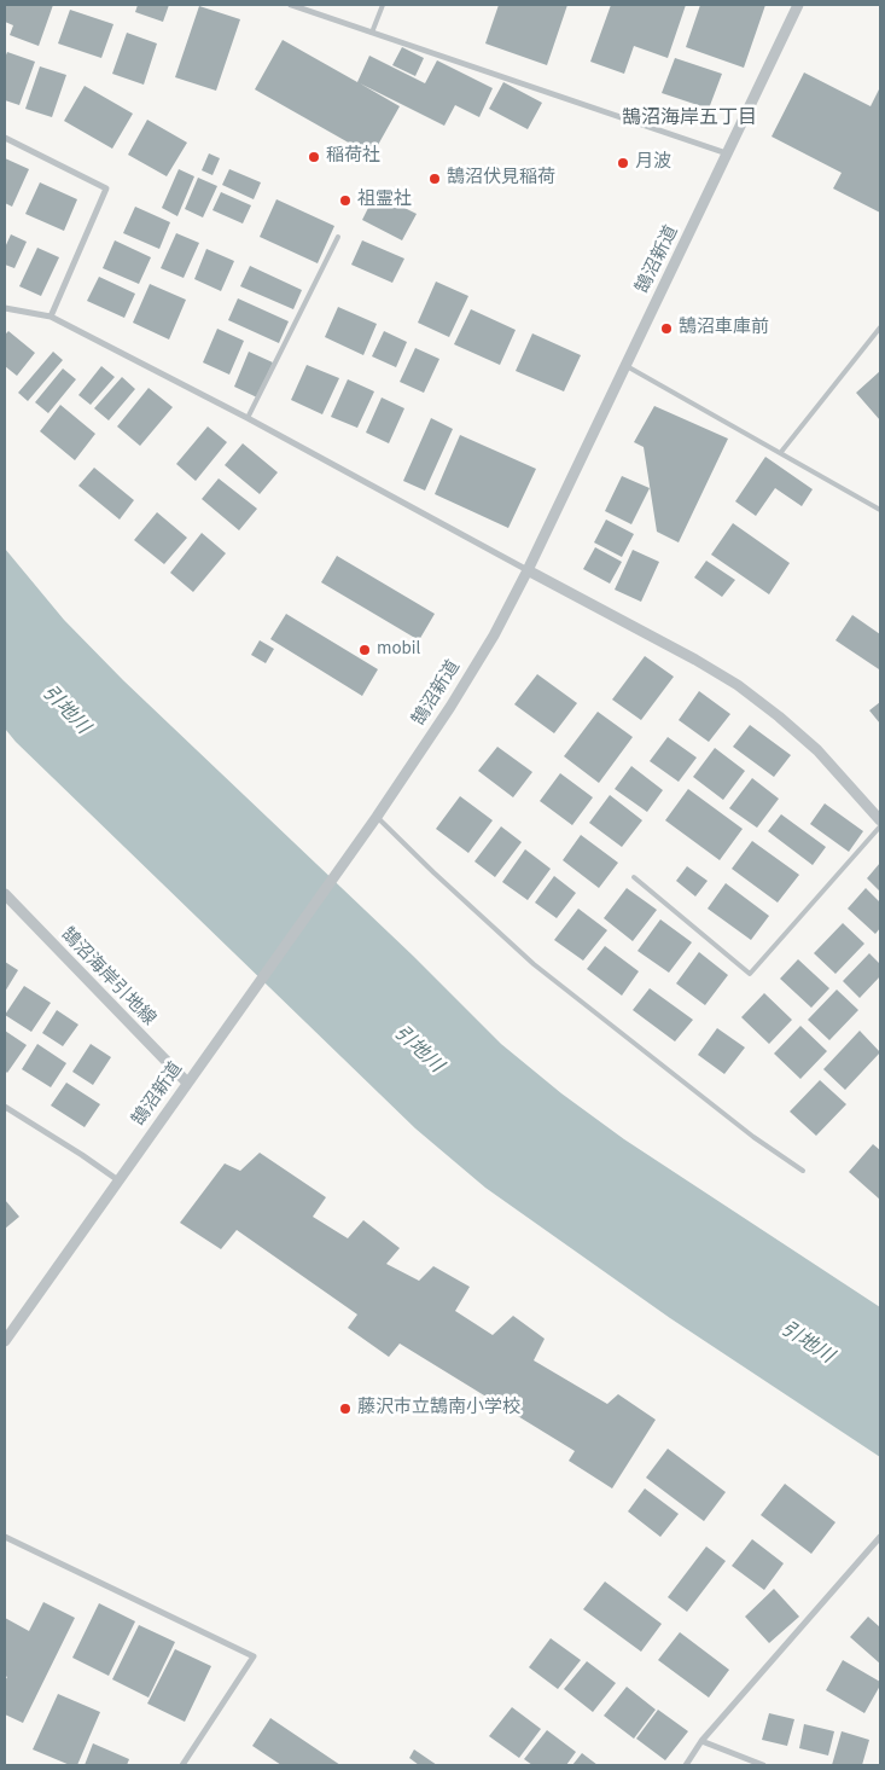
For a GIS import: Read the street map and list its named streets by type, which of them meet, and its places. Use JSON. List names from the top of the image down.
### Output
{
  "streets": {
    "street": ["鵠沼新道", "鵠沼海岸引地線"]
  },
  "crossings": [
    ["鵠沼新道", "鵠沼海岸引地線"]
  ],
  "districts": ["鵠沼海岸五丁目"],
  "water": ["引地川"],
  "places": [
    "稲荷社",
    "月波",
    "鵠沼伏見稲荷",
    "祖霊社",
    "鵠沼車庫前",
    "mobil",
    "藤沢市立鵠南小学校"
  ]
}
